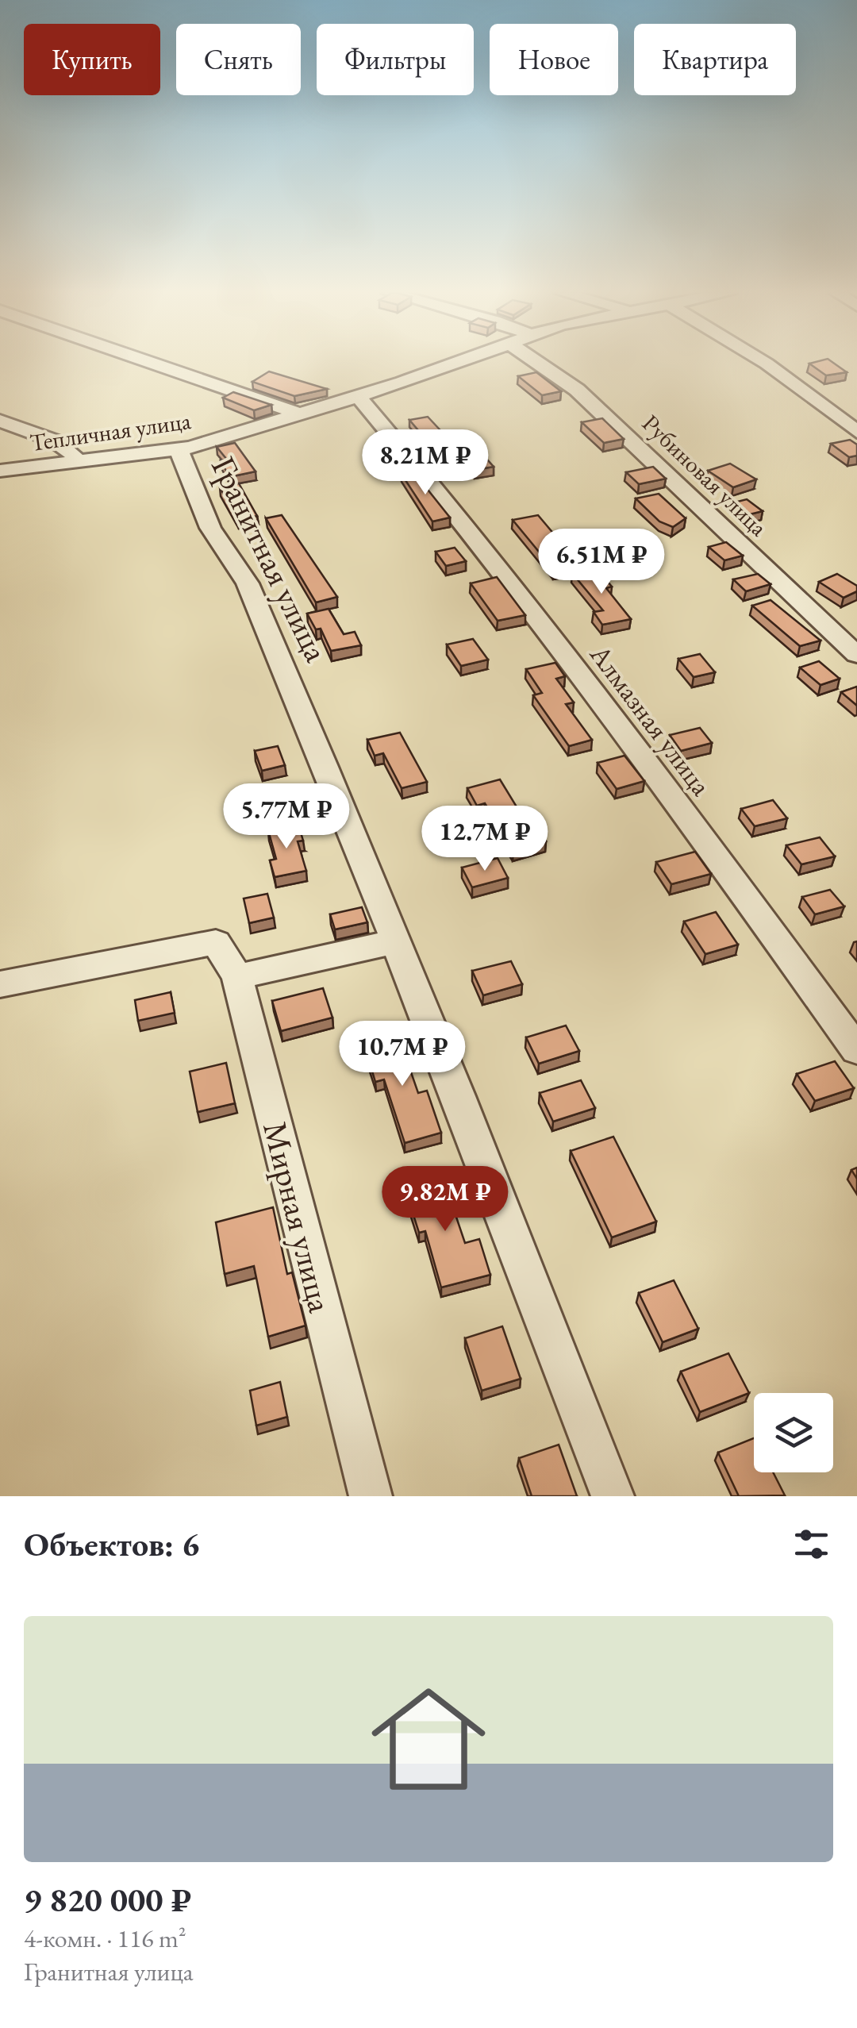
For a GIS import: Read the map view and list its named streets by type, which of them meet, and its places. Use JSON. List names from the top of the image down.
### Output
{
  "streets": {
    "street": [
      "Тепличная улица",
      "Рубиновая улица",
      "Гранитная улица",
      "Алмазная улица",
      "Мирная улица"
    ]
  },
  "crossings": [
    ["Тепличная улица", "Гранитная улица"],
    ["Тепличная улица", "Алмазная улица"]
  ],
  "page": {
    "chip": [
      "Купить",
      "Снять",
      "Фильтры",
      "Новое",
      "Квартира"
    ],
    "price": [
      "8.21M ₽",
      "6.51M ₽",
      "5.77M ₽",
      "12.7M ₽",
      "10.7M ₽",
      "9.82M ₽"
    ],
    "heading": "Объектов: 6",
    "list": [
      {
        "name": "9 820 000 ₽",
        "note": "4-комн. · 116 m² · Гранитная улица"
      }
    ]
  }
}
